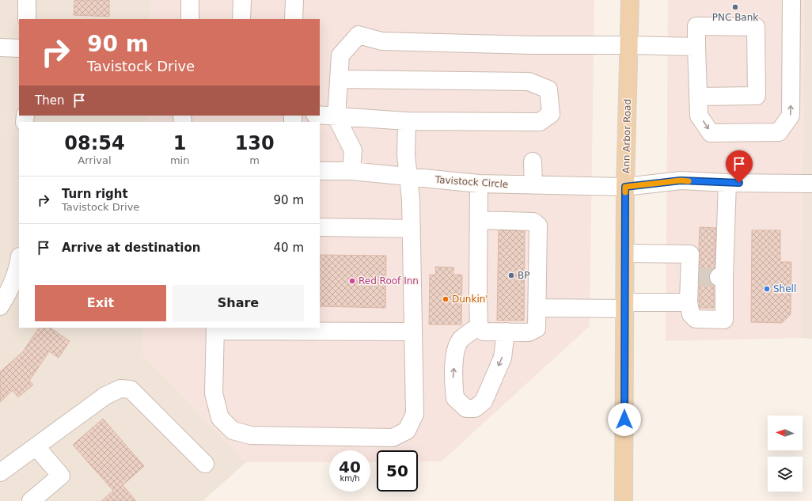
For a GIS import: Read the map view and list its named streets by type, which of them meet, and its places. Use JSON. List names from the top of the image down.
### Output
{
  "streets": {
    "main road": ["Ann Arbor Road"],
    "street": ["Tavistock Circle"]
  },
  "crossings": [
    ["Ann Arbor Road", "Tavistock Circle"]
  ],
  "places": [
    "PNC Bank",
    "BP",
    "Red Roof Inn",
    "Shell",
    "Dunkin'"
  ],
  "north": "left",
  "page": {
    "turn": ["90 m", "Tavistock Drive"],
    "then": "Then",
    "eta": [
      "08:54",
      "Arrival",
      "1",
      "min",
      "130",
      "m"
    ],
    "list": [
      {
        "name": "Turn right",
        "note": "Tavistock Drive",
        "value": "90 m"
      },
      {
        "name": "Arrive at destination",
        "value": "40 m"
      }
    ],
    "buttons": ["Exit", "Share"],
    "speed": "40 km/h",
    "limit": "50"
  }
}
